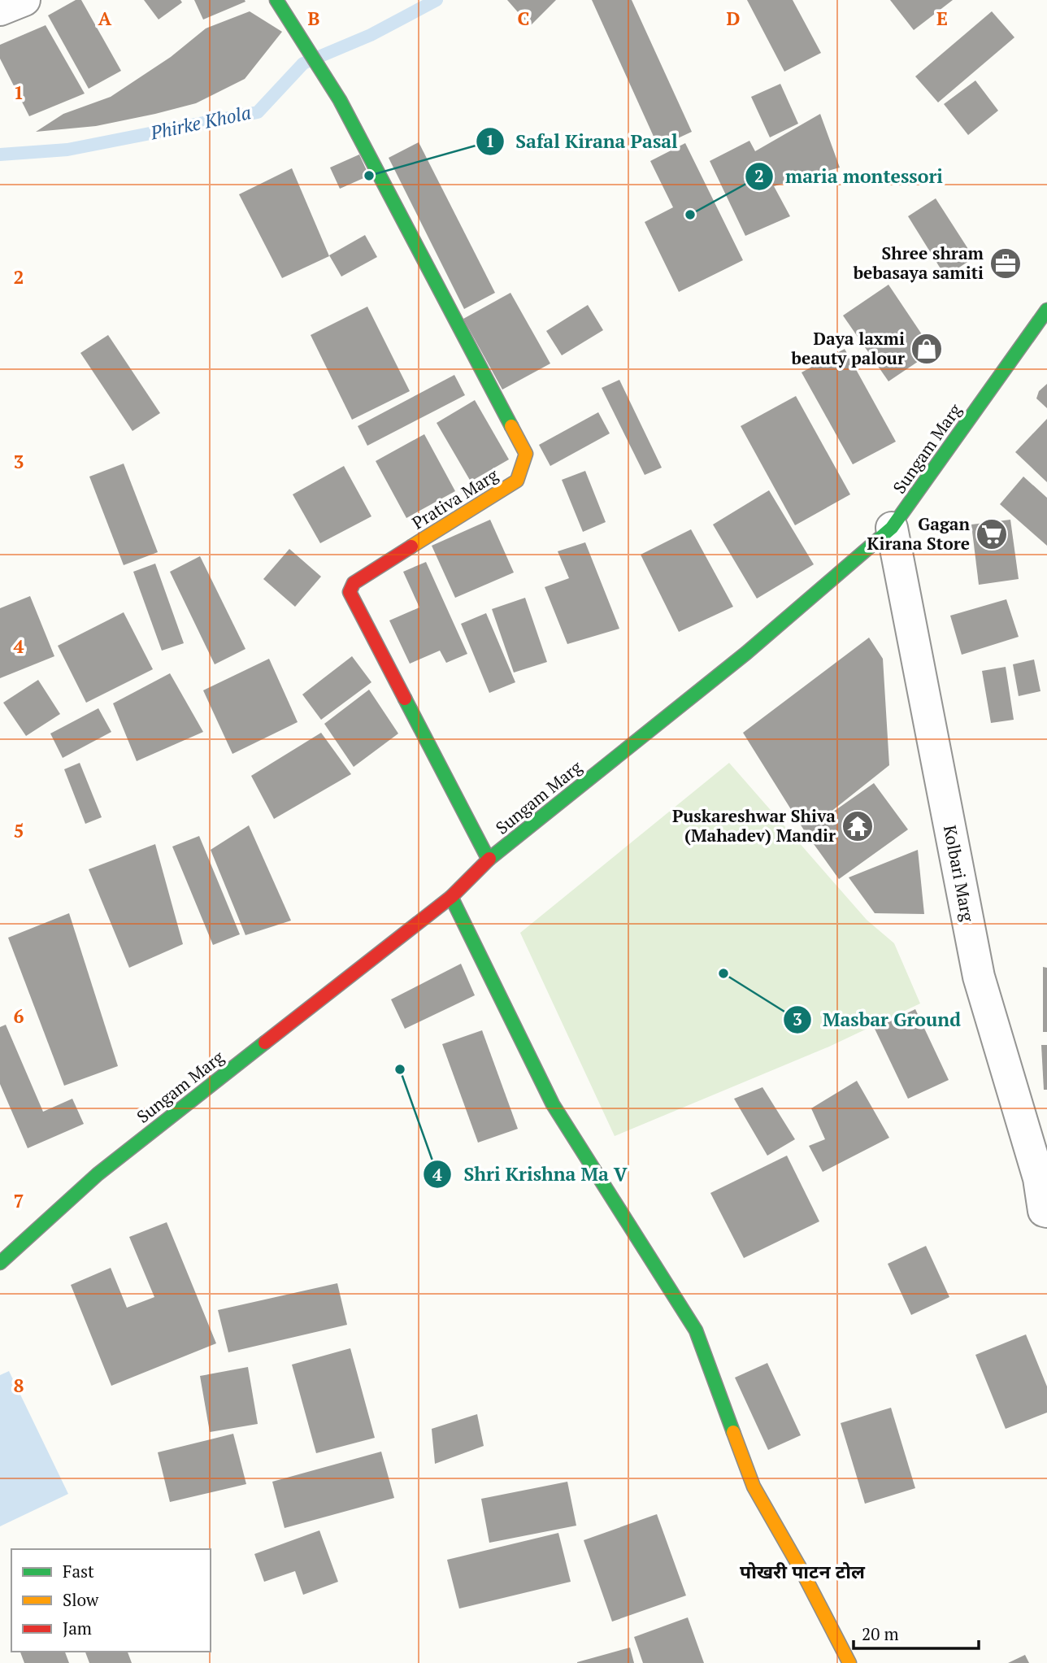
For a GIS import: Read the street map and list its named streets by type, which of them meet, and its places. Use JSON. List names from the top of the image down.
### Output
{
  "streets": {
    "street": ["Sungam Marg", "Prativa Marg", "Kolbari Marg"]
  },
  "crossings": [
    ["Sungam Marg", "Prativa Marg"],
    ["Sungam Marg", "Kolbari Marg"]
  ],
  "districts": ["पोखरी पाटन टोल"],
  "water": ["Phirke Khola"],
  "places": {
    "other": [
      "Safal Kirana Pasal",
      "maria montessori",
      "Masbar Ground",
      "Shri Krishna Ma V"
    ],
    "office": ["Shree shram bebasaya samiti"],
    "shop": ["Daya laxmi beauty palour"],
    "supermarket": ["Gagan Kirana Store"],
    "temple": ["Puskareshwar Shiva (Mahadev) Mandir"]
  },
  "legend": ["Fast", "Slow", "Jam"],
  "scale_bar": "20 m",
  "grid": {
    "columns": [
      "A",
      "B",
      "C",
      "D",
      "E"
    ],
    "rows": [
      "1",
      "2",
      "3",
      "4",
      "5",
      "6",
      "7",
      "8"
    ]
  }
}
